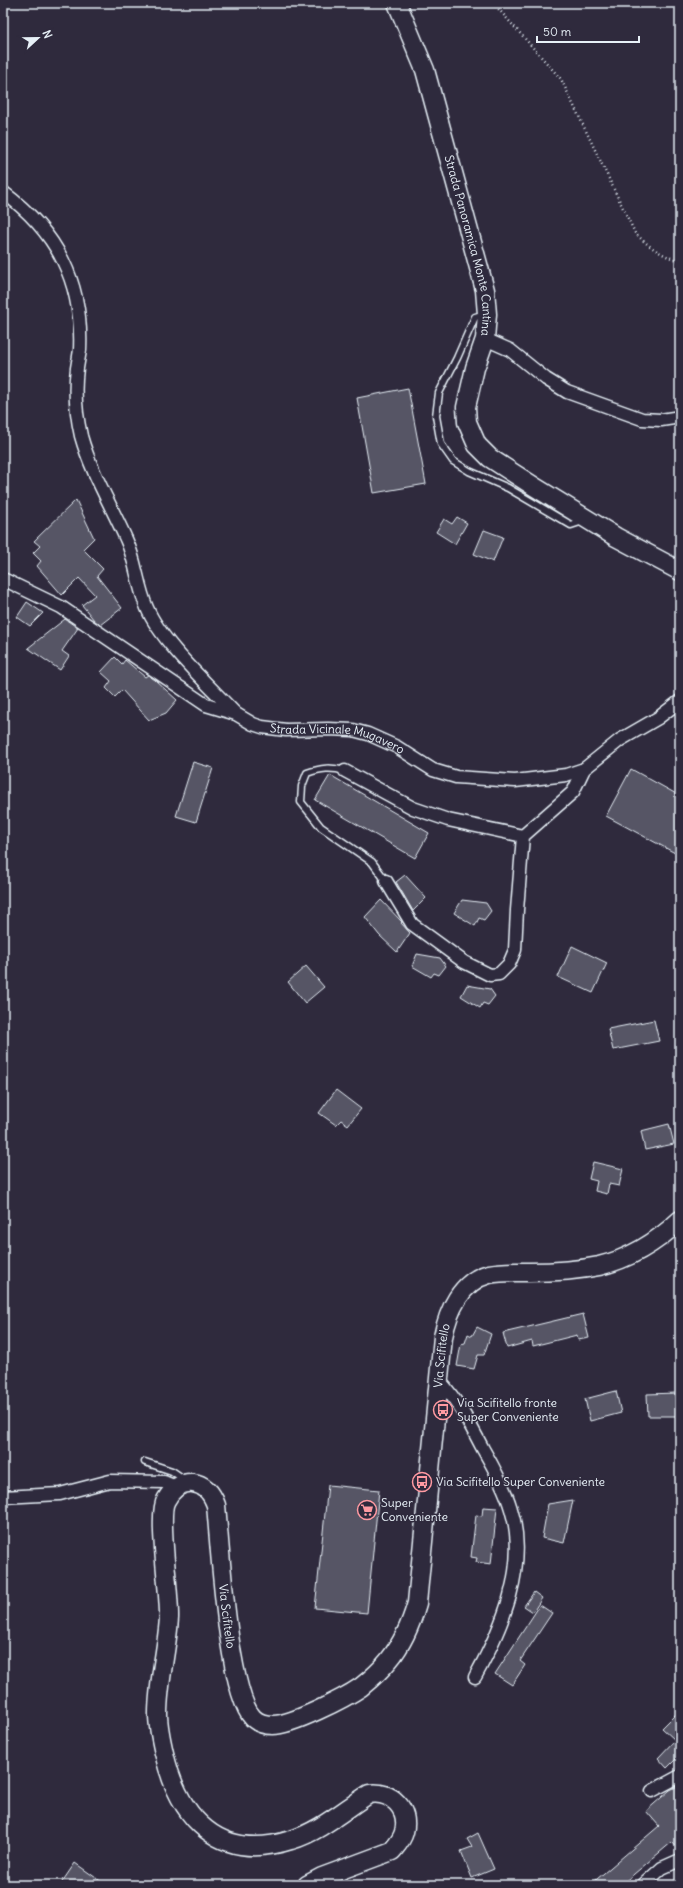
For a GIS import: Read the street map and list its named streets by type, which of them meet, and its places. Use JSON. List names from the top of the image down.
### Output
{
  "streets": {
    "main road": ["Strada Panoramica Monte Cantina", "Via Scifitello"],
    "street": ["Strada Vicinale Mugavero"]
  },
  "places": {
    "bus stop": ["Via Scifitello fronte Super Conveniente", "Via Scifitello Super Conveniente"],
    "supermarket": ["Super Conveniente"]
  },
  "scale_bar": "50 m",
  "north": "right"
}
